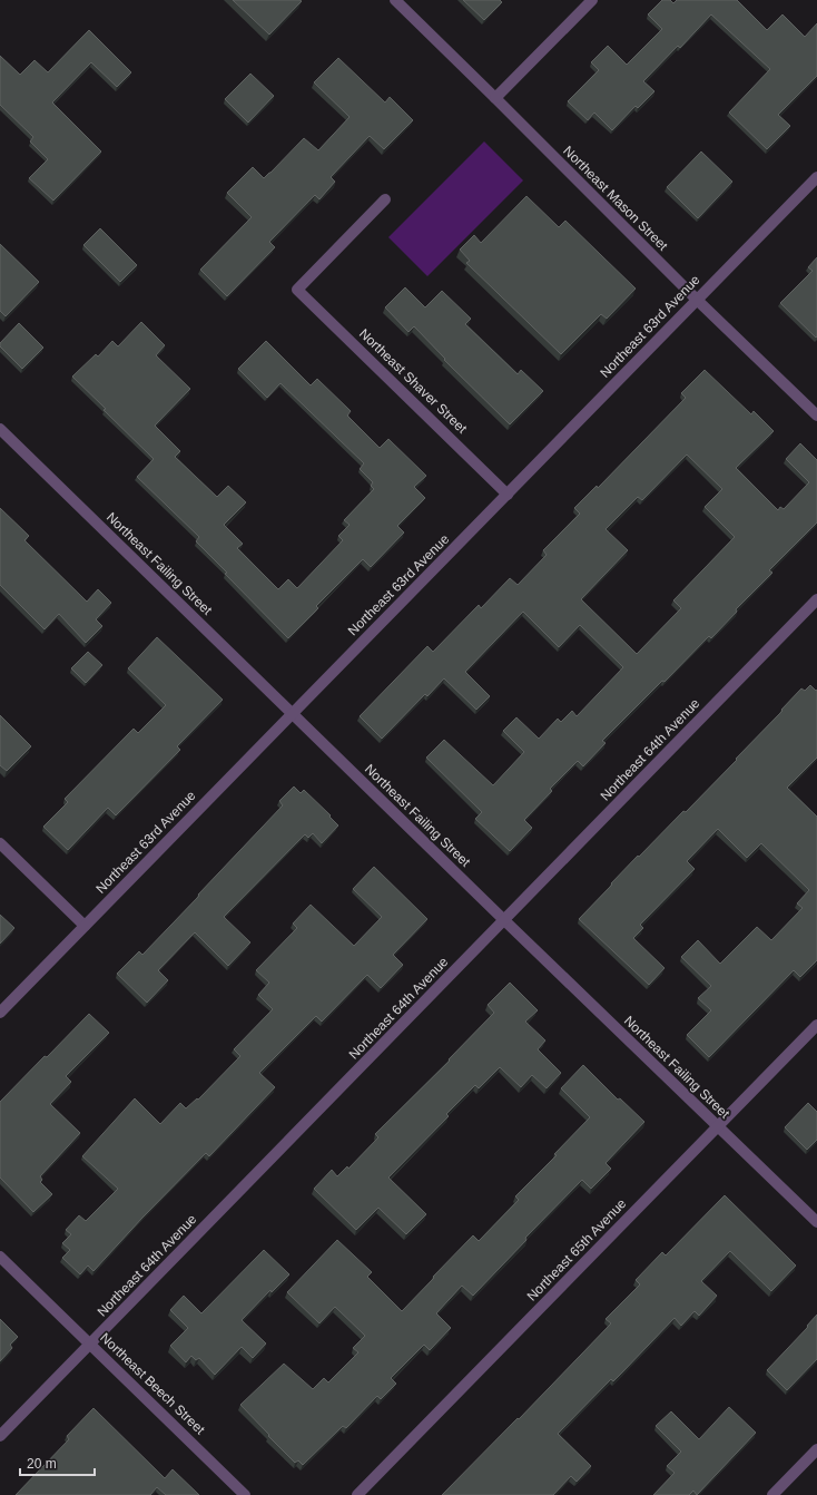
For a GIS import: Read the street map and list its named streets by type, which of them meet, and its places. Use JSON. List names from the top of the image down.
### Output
{
  "streets": {
    "street": [
      "Northeast Mason Street",
      "Northeast 63rd Avenue",
      "Northeast Shaver Street",
      "Northeast Failing Street",
      "Northeast 64th Avenue",
      "Northeast 65th Avenue",
      "Northeast Beech Street"
    ]
  },
  "crossings": [
    ["Northeast Mason Street", "Northeast 63rd Avenue"],
    ["Northeast 63rd Avenue", "Northeast Shaver Street"],
    ["Northeast 63rd Avenue", "Northeast Failing Street"],
    ["Northeast Failing Street", "Northeast 64th Avenue"],
    ["Northeast Failing Street", "Northeast 65th Avenue"],
    ["Northeast 64th Avenue", "Northeast Beech Street"]
  ],
  "scale_bar": "20 m"
}
